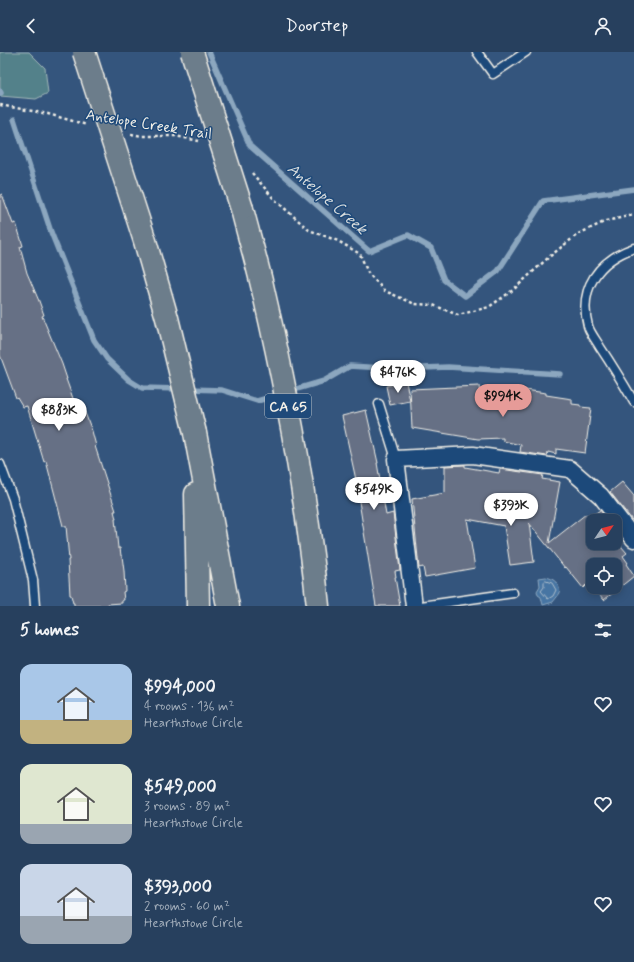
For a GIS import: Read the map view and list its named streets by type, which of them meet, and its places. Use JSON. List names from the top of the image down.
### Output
{
  "streets": {
    "highway": ["CA 65"],
    "path": ["Antelope Creek Trail"]
  },
  "water": ["Antelope Creek"],
  "north": "top right",
  "page": {
    "header": "Doorstep",
    "price": [
      "$476K",
      "$994K",
      "$883K",
      "$549K",
      "$393K"
    ],
    "heading": "5 homes",
    "list": [
      {
        "name": "$994,000",
        "note": "4 rooms · 136 m² · Hearthstone Circle"
      },
      {
        "name": "$549,000",
        "note": "3 rooms · 89 m² · Hearthstone Circle"
      },
      {
        "name": "$393,000",
        "note": "2 rooms · 60 m² · Hearthstone Circle"
      }
    ]
  }
}
